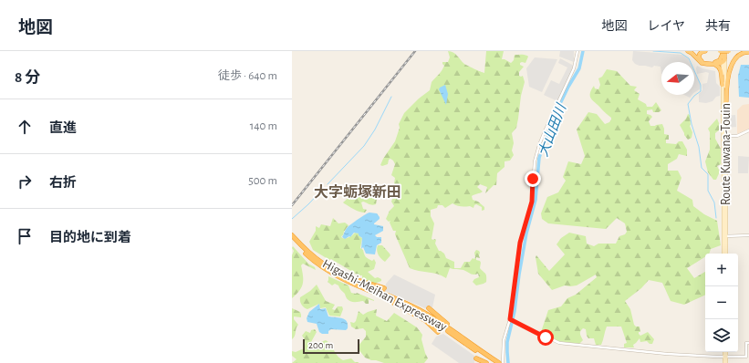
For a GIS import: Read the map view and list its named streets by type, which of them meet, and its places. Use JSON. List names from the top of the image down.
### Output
{
  "streets": {
    "highway": ["Higashi-Meihan Expressway"],
    "main road": ["Route Kuwana-Touin"]
  },
  "districts": ["大字蛎塚新田"],
  "water": ["大山田川"],
  "scale_bar": "200 m",
  "north": "left",
  "page": {
    "header": "地図",
    "nav": ["地図", "レイヤ", "共有"],
    "heading": ["8 分", "徒歩 · 640 m"],
    "list": [
      ["直進", "140 m"],
      ["右折", "500 m"],
      "目的地に到着"
    ],
    "map_buttons": ["+", "−"],
    "scale": "200 m"
  }
}
